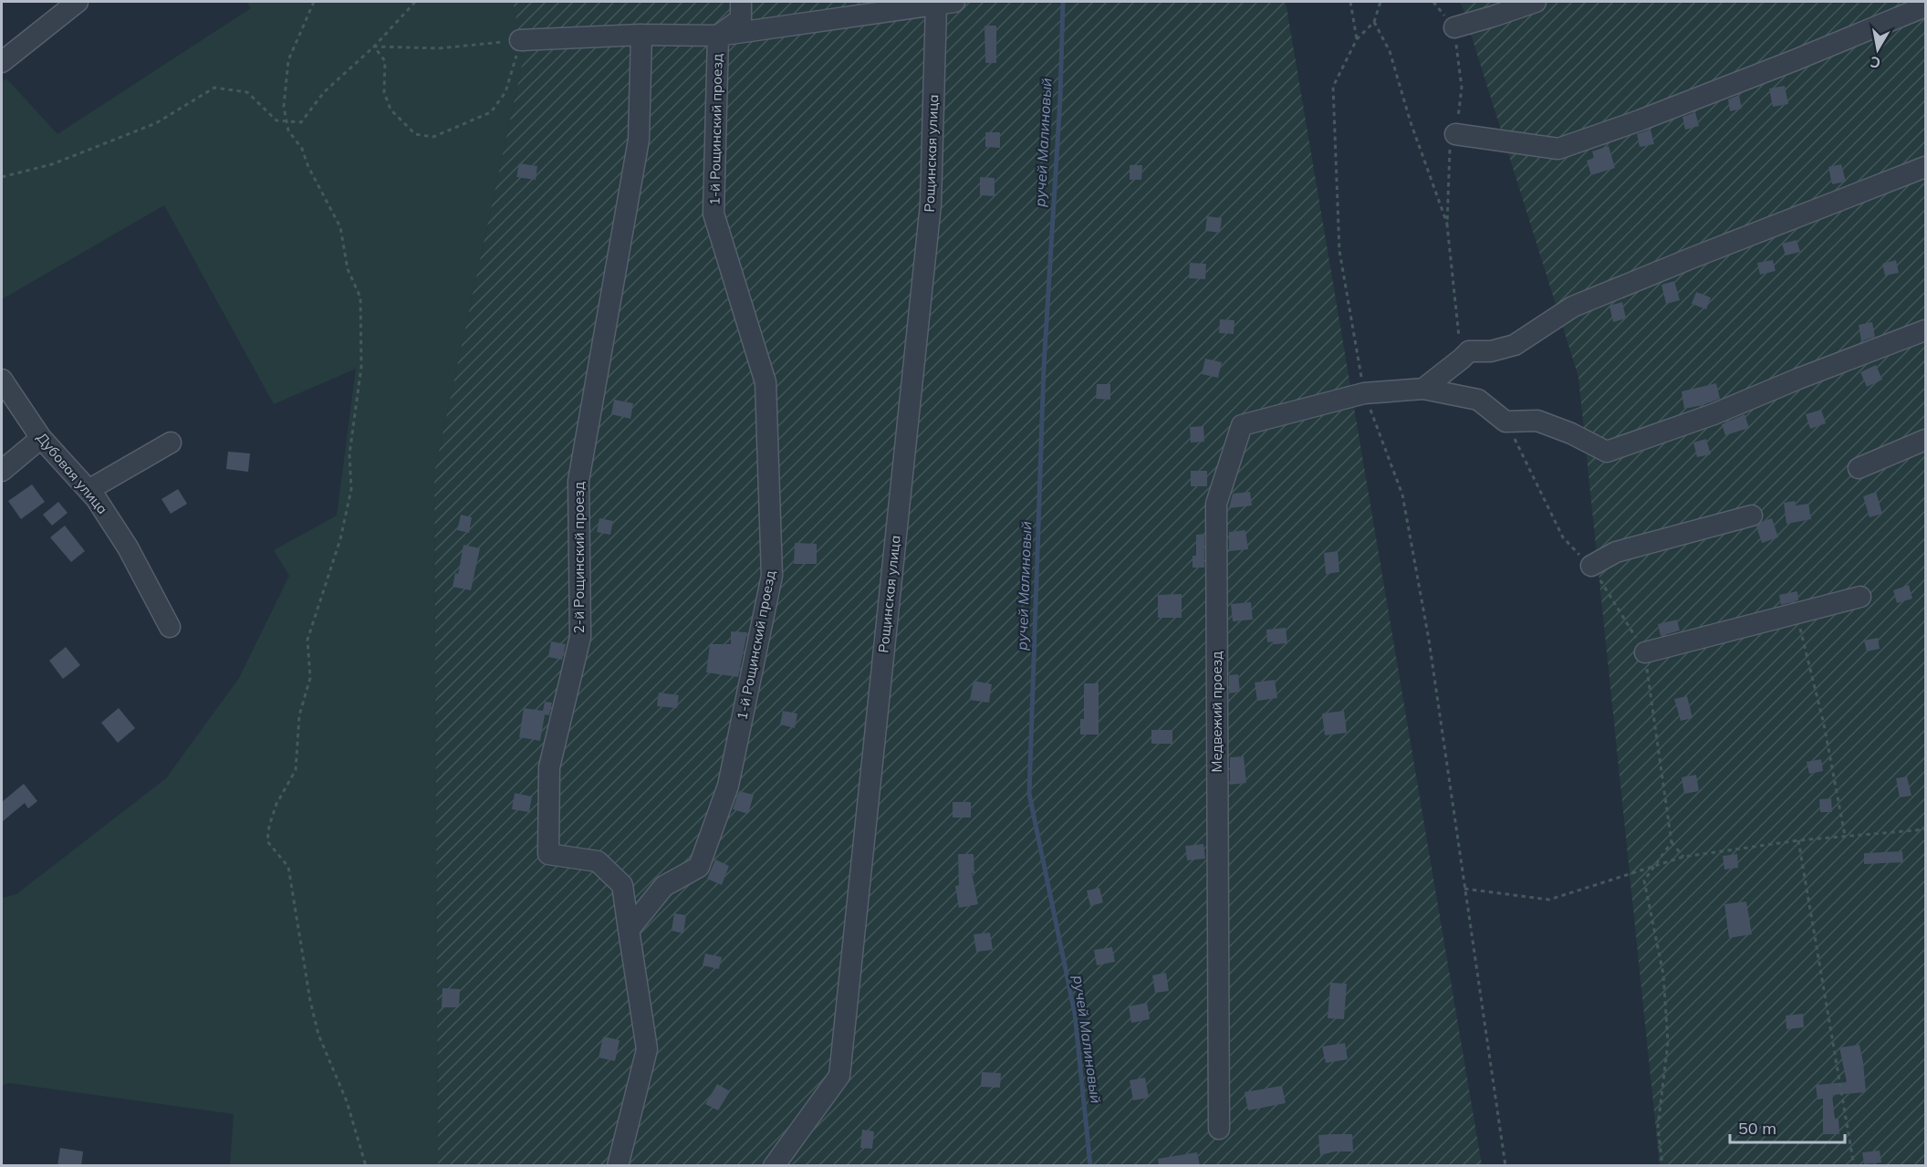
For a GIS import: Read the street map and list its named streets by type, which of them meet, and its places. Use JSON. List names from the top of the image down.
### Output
{
  "streets": {
    "street": [
      "1-й Рощинский проезд",
      "Рощинская улица",
      "Дубовая улица",
      "2-й Рощинский проезд",
      "Медвежий проезд"
    ]
  },
  "crossings": [
    ["1-й Рощинский проезд", "2-й Рощинский проезд"]
  ],
  "water": ["ручей Малиновый"],
  "scale_bar": "50 m",
  "north": "bottom"
}
